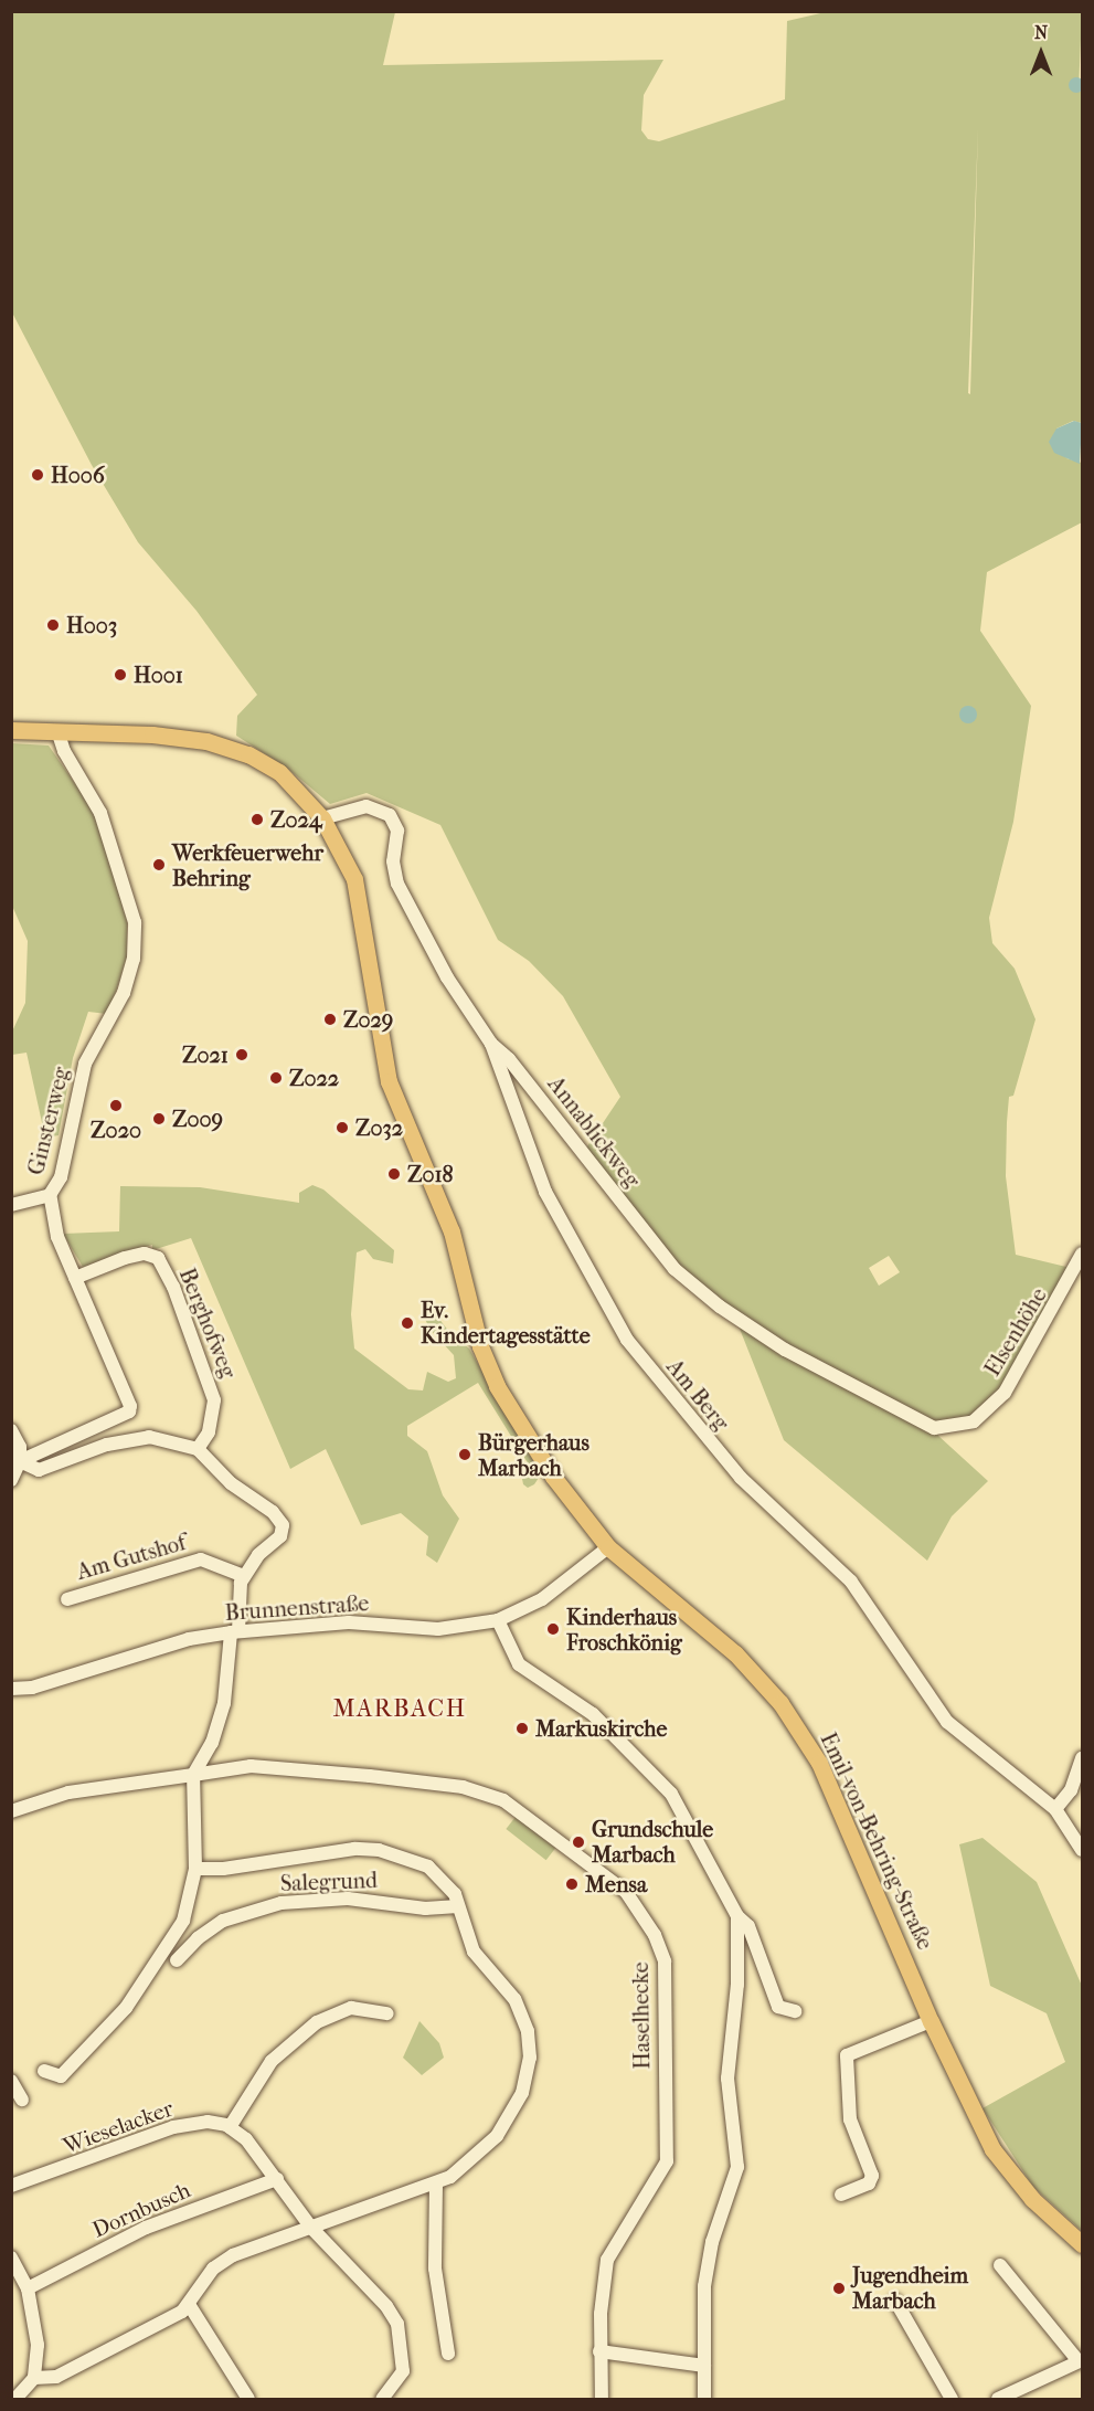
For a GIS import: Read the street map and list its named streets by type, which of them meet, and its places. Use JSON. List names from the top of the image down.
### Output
{
  "streets": {
    "main road": ["Emil-von-Behring-Straße"],
    "street": [
      "Ginsterweg",
      "Annablickweg",
      "Berghofweg",
      "Elsenhöhe",
      "Am Berg",
      "Am Gutshof",
      "Brunnenstraße",
      "Salegrund",
      "Haselhecke",
      "Wieselacker",
      "Dornbusch"
    ]
  },
  "crossings": [
    ["Ginsterweg", "Berghofweg"],
    ["Ginsterweg", "Emil-von-Behring-Straße"],
    ["Annablickweg", "Elsenhöhe"],
    ["Annablickweg", "Am Berg"],
    ["Annablickweg", "Emil-von-Behring-Straße"],
    ["Brunnenstraße", "Emil-von-Behring-Straße"]
  ],
  "districts": ["MARBACH"],
  "places": [
    "H006",
    "H003",
    "H001",
    "Z024",
    "Werkfeuerwehr Behring",
    "Z029",
    "Z021",
    "Z022",
    "Z020",
    "Z009",
    "Z032",
    "Z018",
    "Ev. Kindertagesstätte",
    "Bürgerhaus Marbach",
    "Kinderhaus Froschkönig",
    "Markuskirche",
    "Grundschule Marbach",
    "Mensa",
    "Jugendheim Marbach"
  ],
  "north": "top"
}
